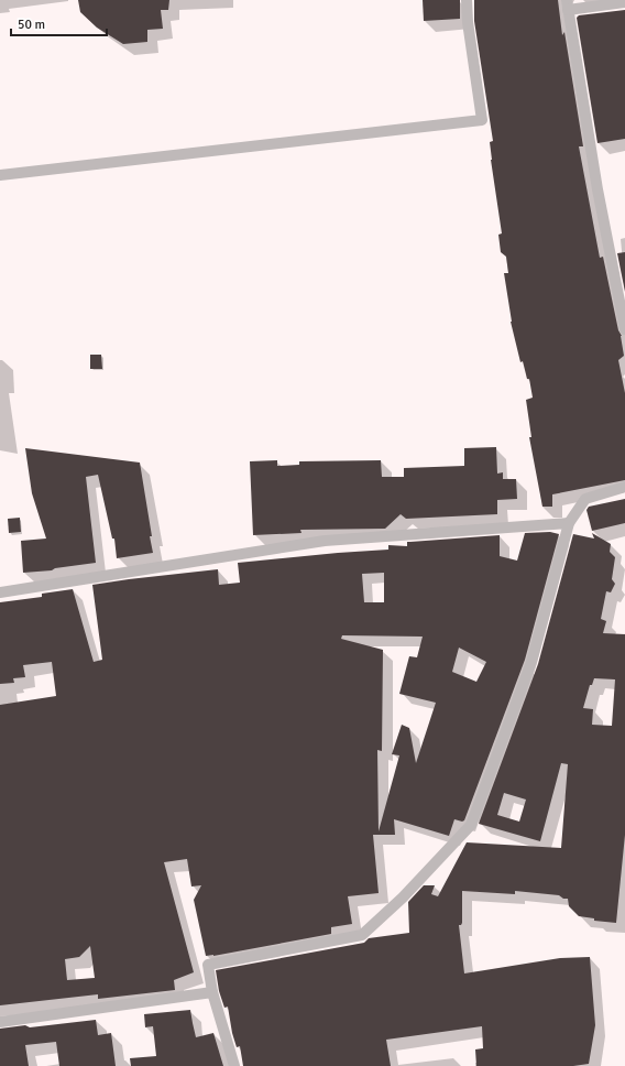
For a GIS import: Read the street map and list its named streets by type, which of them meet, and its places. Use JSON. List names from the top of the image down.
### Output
{
  "scale_bar": "50 m"
}
